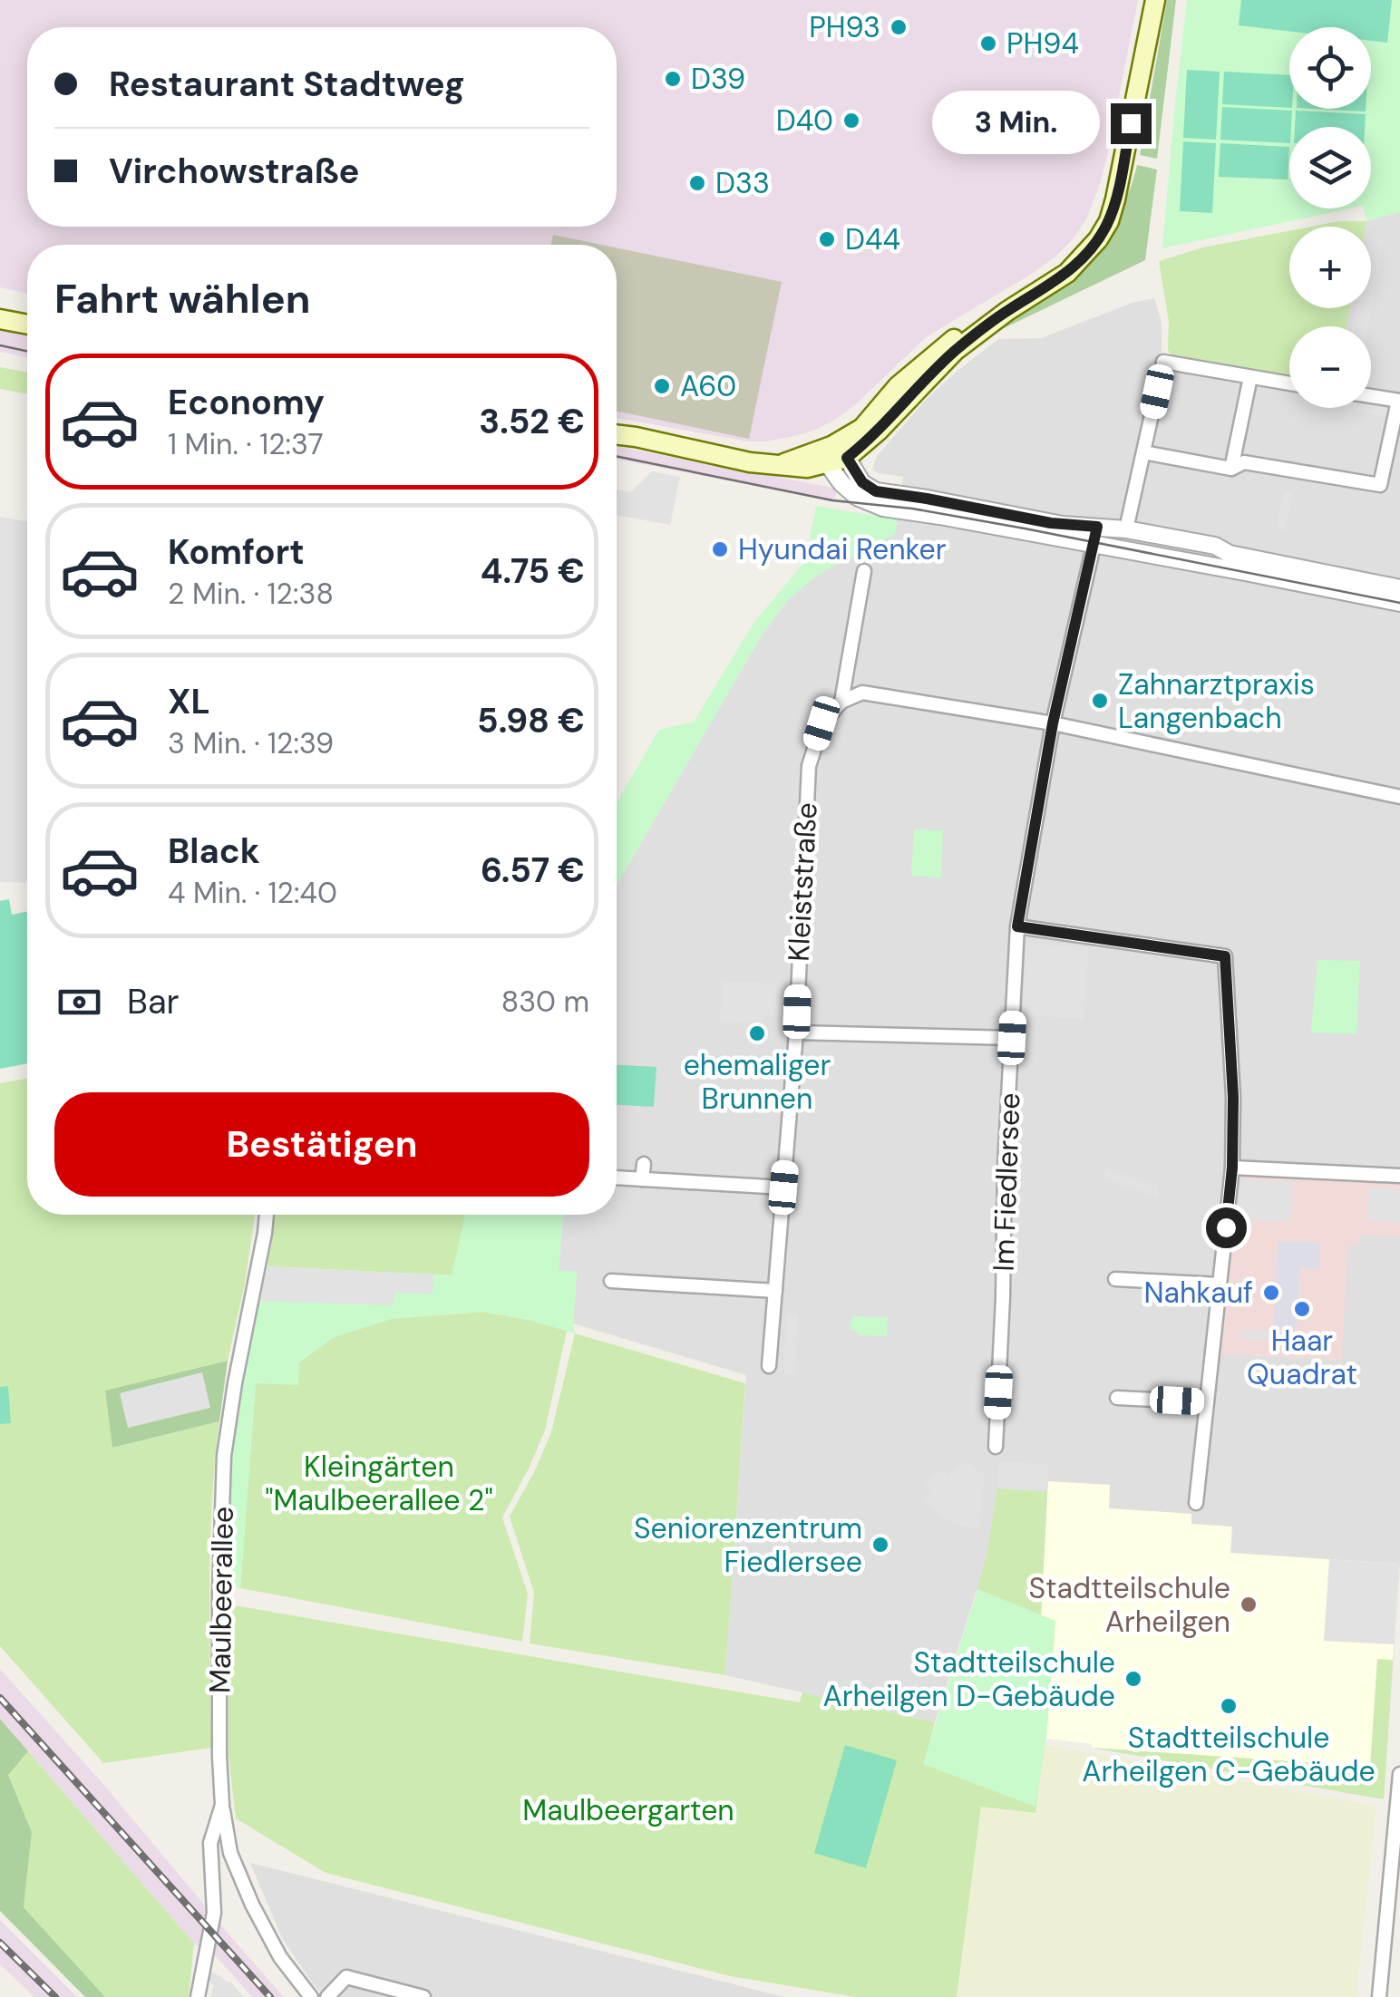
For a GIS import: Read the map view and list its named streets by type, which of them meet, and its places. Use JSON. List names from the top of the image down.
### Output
{
  "streets": {
    "street": ["Kleiststraße", "Im Fiedlersee", "Maulbeerallee"]
  },
  "parks": ["Kleingärten \"Maulbeerallee 2\"", "Maulbeergarten"],
  "places": [
    "PH93",
    "PH94",
    "D39",
    "D40",
    "D33",
    "D44",
    "A60",
    "Hyundai Renker",
    "Zahnarztpraxis Langenbach",
    "ehemaliger Brunnen",
    "Nahkauf",
    "Haar Quadrat",
    "Seniorenzentrum Fiedlersee",
    "Stadtteilschule Arheilgen",
    "Stadtteilschule Arheilgen D-Gebäude",
    "Stadtteilschule Arheilgen C-Gebäude"
  ],
  "page": {
    "map_buttons": ["+", "−"],
    "banner": ["Restaurant Stadtweg", "Virchowstraße"],
    "bubble": "3 Min.",
    "heading": "Fahrt wählen",
    "list": [
      {
        "name": "Economy",
        "note": "1 Min. · 12:37",
        "value": "3.52 €"
      },
      {
        "name": "Komfort",
        "note": "2 Min. · 12:38",
        "value": "4.75 €"
      },
      {
        "name": "XL",
        "note": "3 Min. · 12:39",
        "value": "5.98 €"
      },
      {
        "name": "Black",
        "note": "4 Min. · 12:40",
        "value": "6.57 €"
      }
    ],
    "pay": ["Bar", "830 m"],
    "buttons": "Bestätigen"
  }
}
